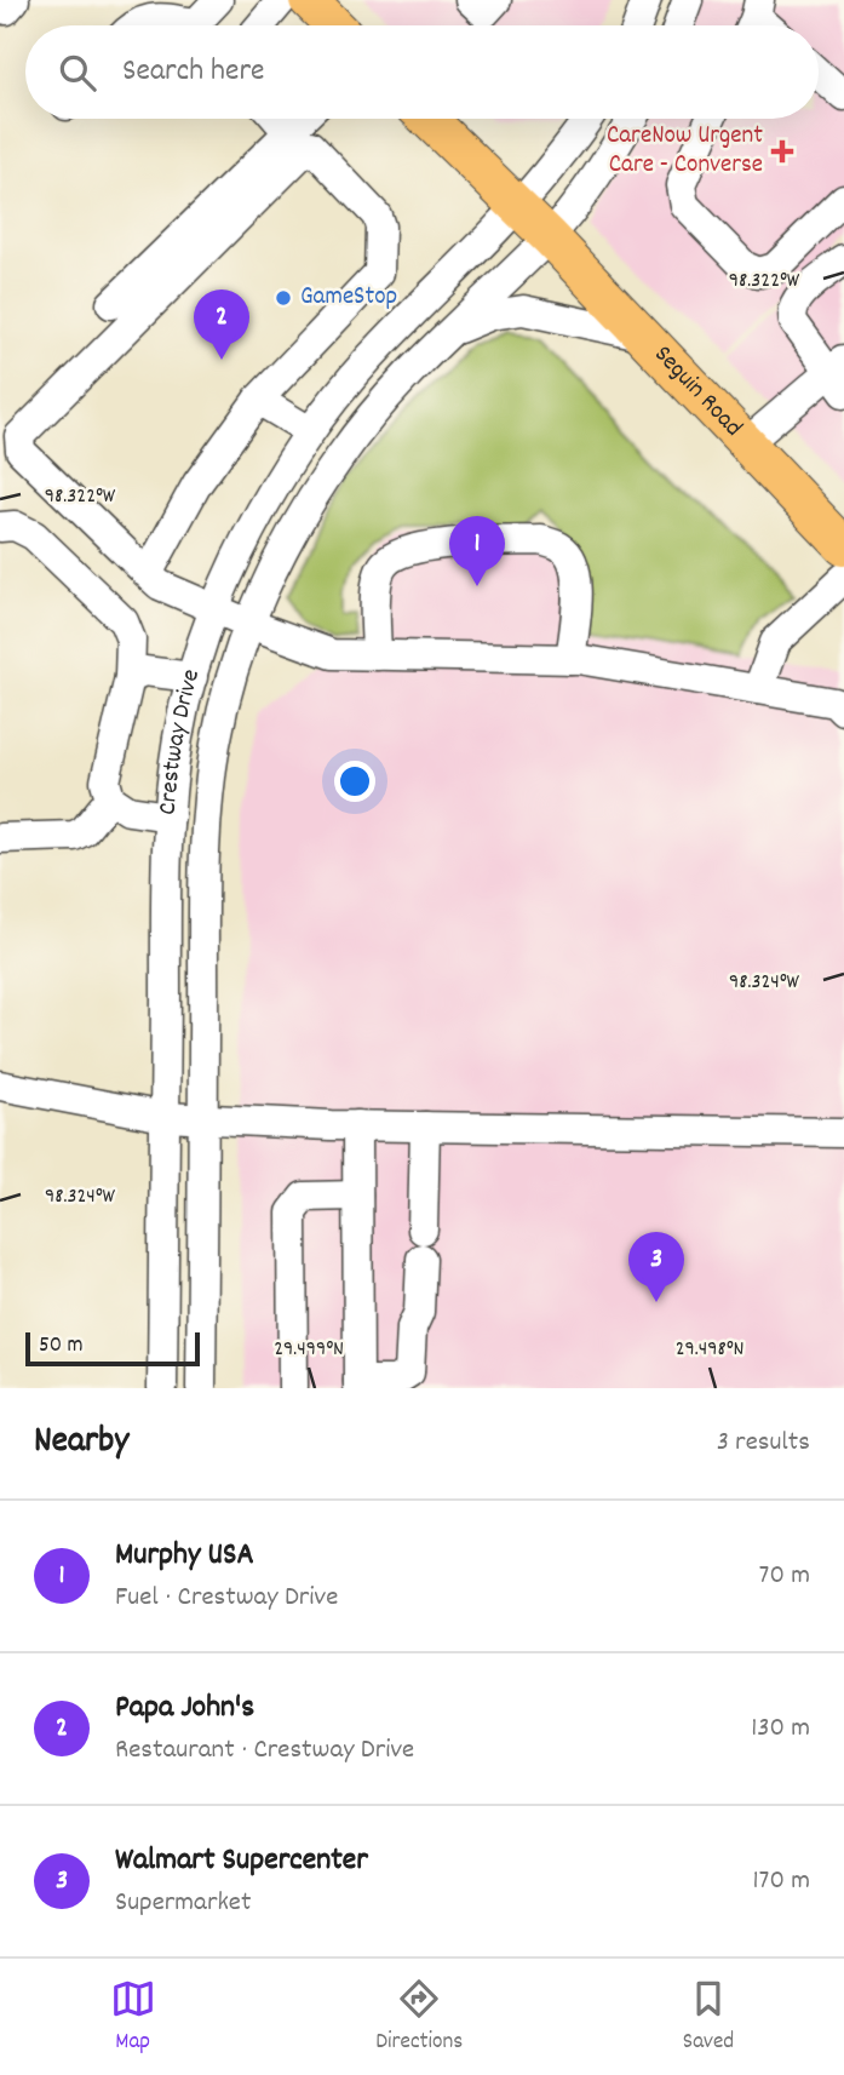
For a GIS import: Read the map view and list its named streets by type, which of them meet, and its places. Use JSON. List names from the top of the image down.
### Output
{
  "streets": {
    "main road": ["Seguin Road"],
    "street": ["Crestway Drive"]
  },
  "crossings": [
    ["Seguin Road", "Crestway Drive"]
  ],
  "places": {
    "health": ["CareNow Urgent Care - Converse"],
    "other": ["GameStop"]
  },
  "scale_bar": "50 m",
  "page": {
    "search": "Search here",
    "pins": ["2", "1", "3"],
    "scale": "50 m",
    "heading": ["Nearby", "3 results"],
    "list": [
      {
        "mark": "1",
        "name": "Murphy USA",
        "note": "Fuel · Crestway Drive",
        "value": "70 m"
      },
      {
        "mark": "2",
        "name": "Papa John's",
        "note": "Restaurant · Crestway Drive",
        "value": "130 m"
      },
      {
        "mark": "3",
        "name": "Walmart Supercenter",
        "note": "Supermarket",
        "value": "170 m"
      }
    ],
    "nav": ["Map", "Directions", "Saved"]
  },
  "coordinates": [
    "98.322°W",
    "98.324°W",
    "29.499°N",
    "29.498°N"
  ]
}
